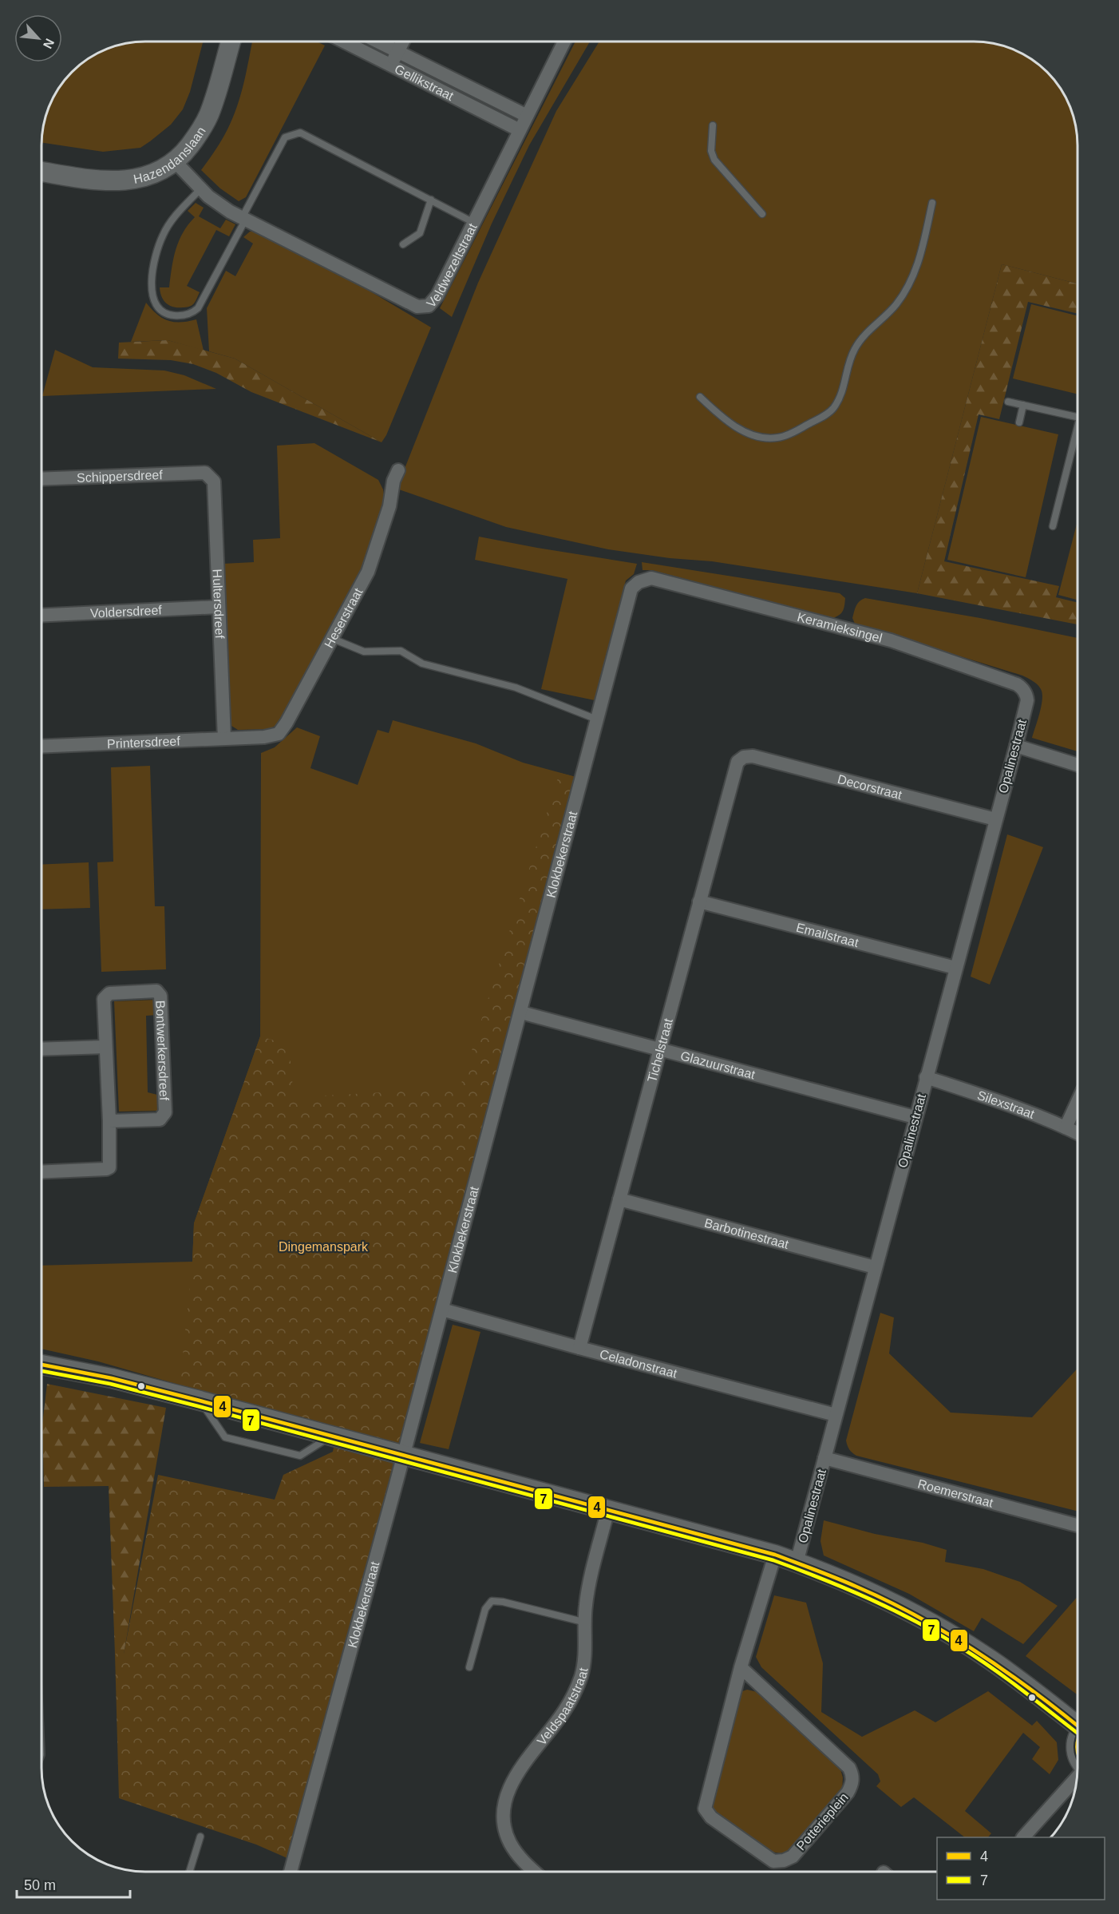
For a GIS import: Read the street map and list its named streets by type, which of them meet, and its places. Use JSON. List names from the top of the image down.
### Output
{
  "streets": {
    "street": [
      "Gellikstraat",
      "Hazendanslaan",
      "Veldwezeltstraat",
      "Schippersdreef",
      "Hultersdreef",
      "Voldersdreef",
      "Heserstraat",
      "Keramieksingel",
      "Printersdreef",
      "Opalinestraat",
      "Decorstraat",
      "Klokbekerstraat",
      "Emailstraat",
      "Bontwerkersdreef",
      "Tichelstraat",
      "Glazuurstraat",
      "Silexstraat",
      "Barbotinestraat",
      "Celadonstraat",
      "Roemerstraat",
      "Veldspaatstraat",
      "Potterieplein"
    ]
  },
  "crossings": [
    ["Gellikstraat", "Veldwezeltstraat"],
    ["Hazendanslaan", "Veldwezeltstraat"],
    ["Schippersdreef", "Hultersdreef"],
    ["Hultersdreef", "Voldersdreef"],
    ["Hultersdreef", "Printersdreef"],
    ["Heserstraat", "Printersdreef"],
    ["Keramieksingel", "Opalinestraat"],
    ["Keramieksingel", "Klokbekerstraat"],
    ["Opalinestraat", "Decorstraat"],
    ["Opalinestraat", "Emailstraat"],
    ["Opalinestraat", "Glazuurstraat"],
    ["Opalinestraat", "Silexstraat"],
    ["Opalinestraat", "Barbotinestraat"],
    ["Opalinestraat", "Celadonstraat"],
    ["Opalinestraat", "Roemerstraat"],
    ["Decorstraat", "Tichelstraat"],
    ["Klokbekerstraat", "Glazuurstraat"],
    ["Klokbekerstraat", "Celadonstraat"],
    ["Emailstraat", "Tichelstraat"],
    ["Tichelstraat", "Glazuurstraat"],
    ["Tichelstraat", "Barbotinestraat"],
    ["Tichelstraat", "Celadonstraat"]
  ],
  "parks": ["Dingemanspark"],
  "lines": ["transit line 4", "transit line 7"],
  "legend": ["4", "7"],
  "scale_bar": "50 m",
  "north": "bottom right"
}
